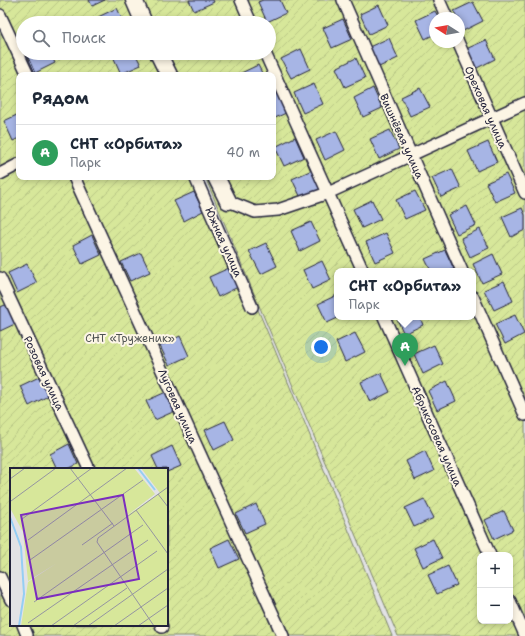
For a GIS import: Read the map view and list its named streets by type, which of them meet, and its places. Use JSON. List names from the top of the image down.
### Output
{
  "streets": {
    "street": [
      "Ореховая улица",
      "Вишнёвая улица",
      "Южная улица",
      "Розовая улица",
      "Луговая улица",
      "Абрикосовая улица"
    ]
  },
  "parks": ["СНТ «Труженик»"],
  "north": "left",
  "page": {
    "search": "Поиск",
    "heading": "Рядом",
    "list": [
      {
        "mark": "A",
        "name": "СНТ «Орбита»",
        "note": "Парк",
        "value": "40 m"
      }
    ],
    "popup": ["СНТ «Орбита»", "Парк"],
    "pins": "A",
    "map_buttons": ["+", "−"]
  }
}
